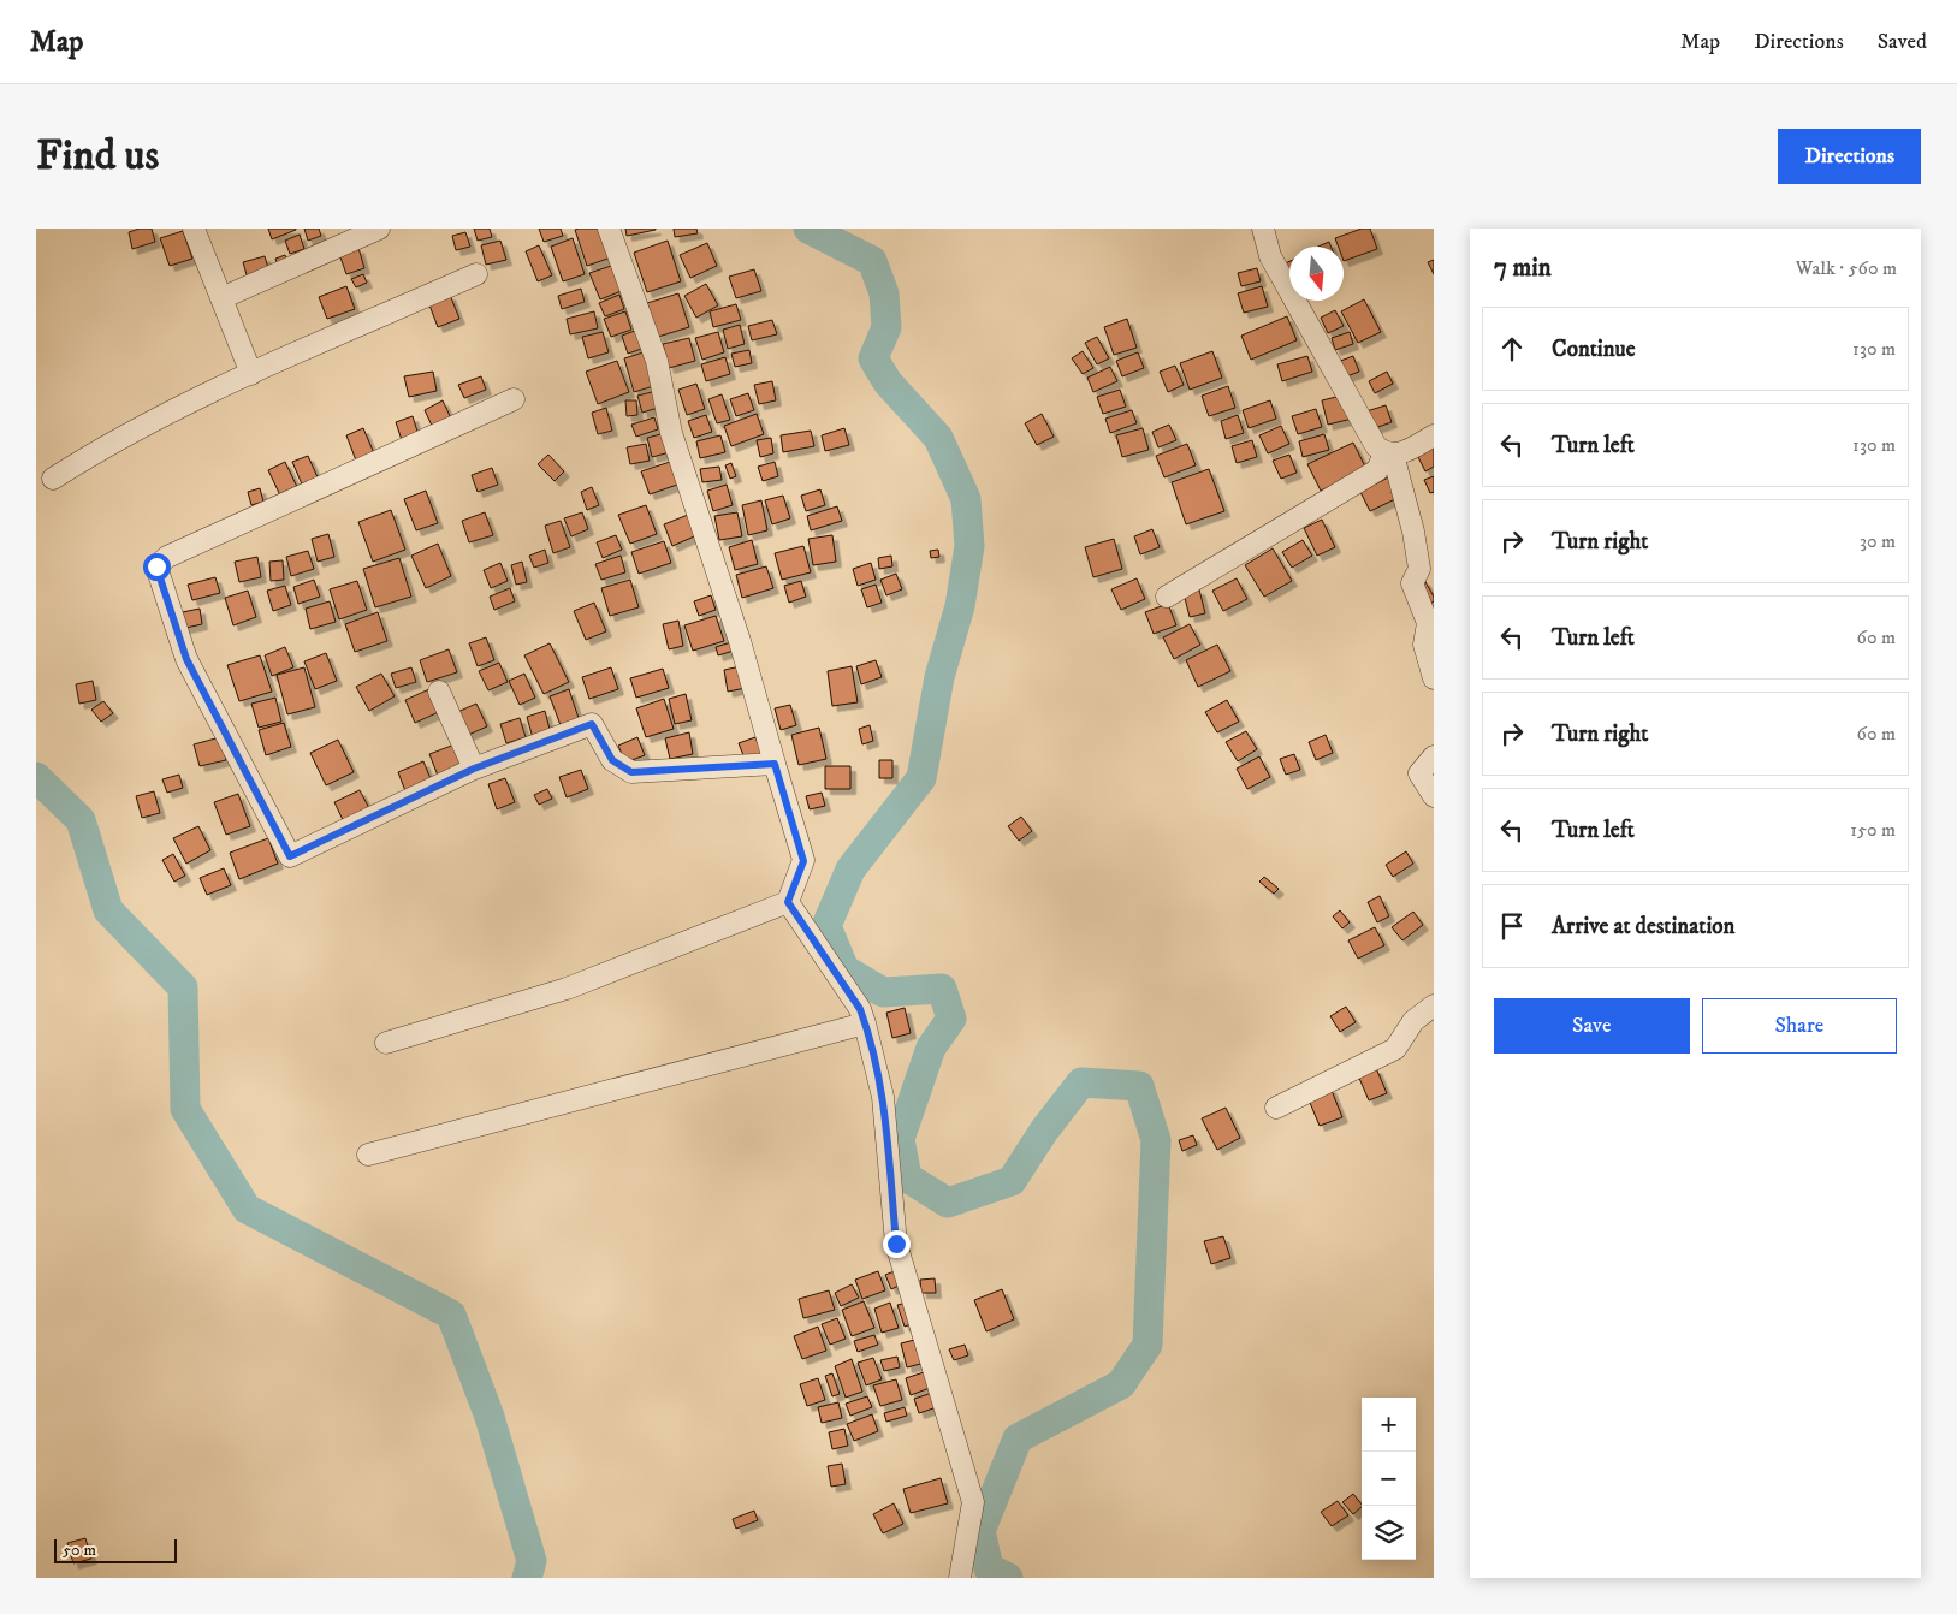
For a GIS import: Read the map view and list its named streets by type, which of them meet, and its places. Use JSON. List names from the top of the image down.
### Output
{
  "scale_bar": "50 m",
  "north": "bottom",
  "page": {
    "header": "Map",
    "nav": ["Map", "Directions", "Saved"],
    "buttons": [
      "Directions",
      ["Save", "Share"]
    ],
    "title": "Find us",
    "heading": ["7 min", "Walk · 560 m"],
    "list": [
      ["Continue", "130 m"],
      ["Turn left", "130 m"],
      ["Turn right", "30 m"],
      ["Turn left", "60 m"],
      ["Turn right", "60 m"],
      ["Turn left", "150 m"],
      "Arrive at destination"
    ],
    "map_buttons": ["+", "−"],
    "scale": "50 m"
  }
}
